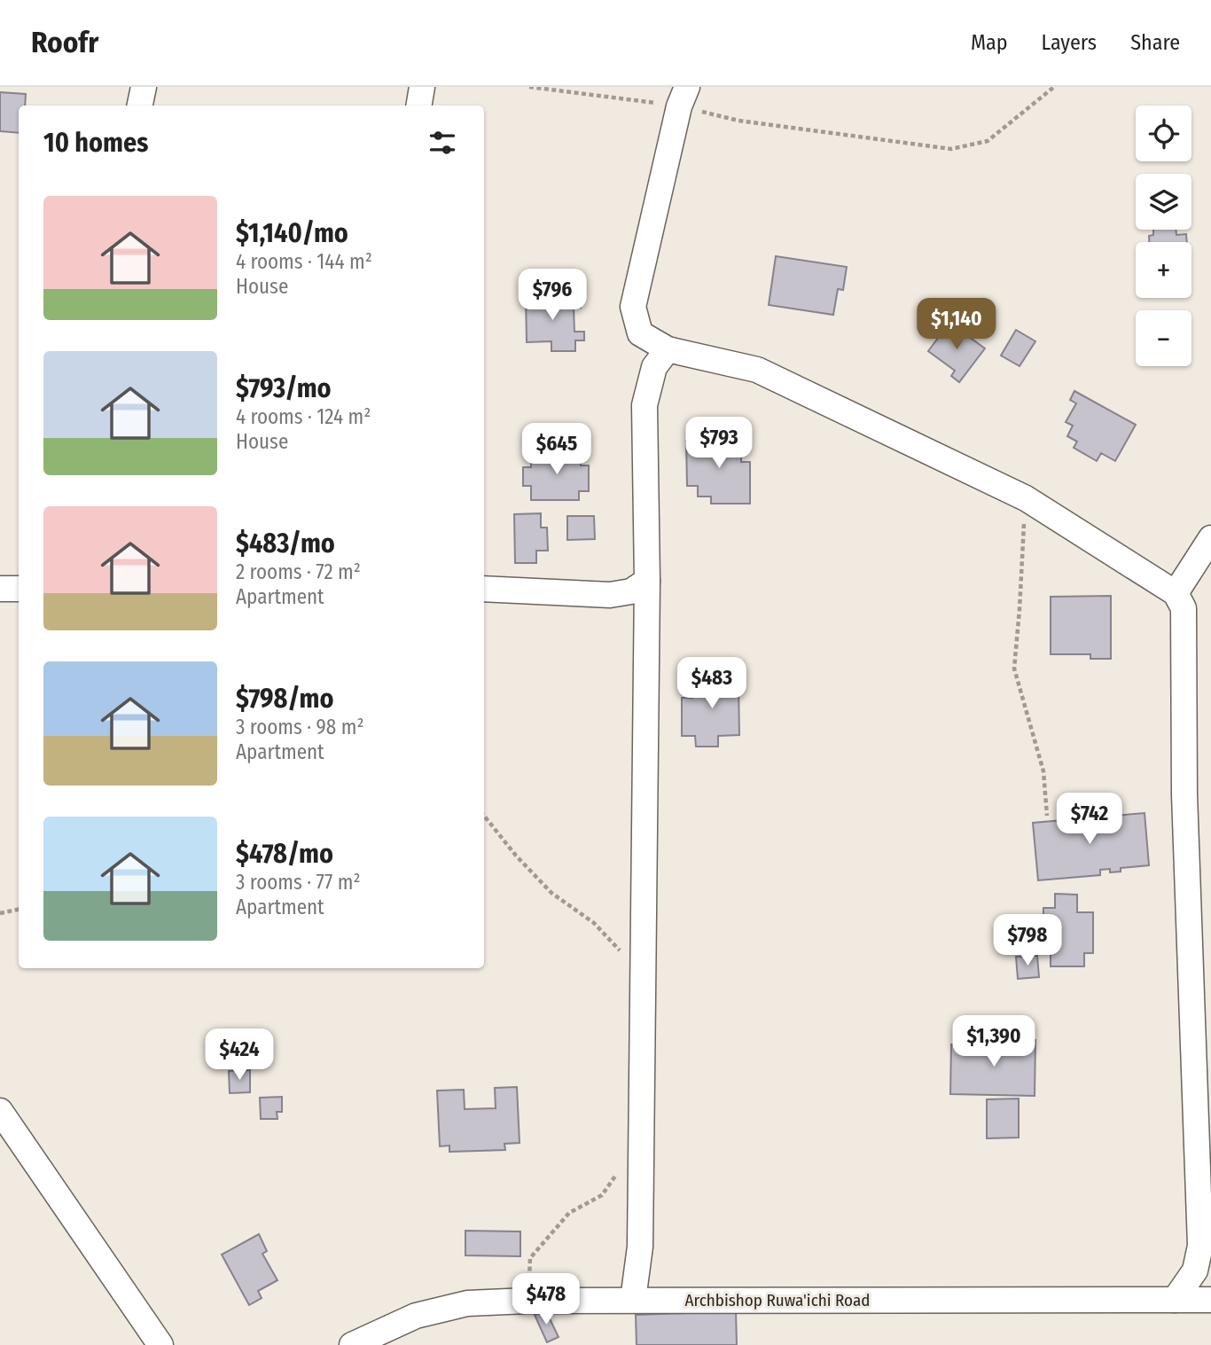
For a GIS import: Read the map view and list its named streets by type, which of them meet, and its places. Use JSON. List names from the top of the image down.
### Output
{
  "streets": {
    "street": ["Archbishop Ruwa'ichi Road"]
  },
  "page": {
    "header": "Roofr",
    "nav": ["Map", "Layers", "Share"],
    "map_buttons": ["+", "−"],
    "heading": "10 homes",
    "list": [
      {
        "name": "$1,140/mo",
        "note": "4 rooms · 144 m² · House"
      },
      {
        "name": "$793/mo",
        "note": "4 rooms · 124 m² · House"
      },
      {
        "name": "$483/mo",
        "note": "2 rooms · 72 m² · Apartment"
      },
      {
        "name": "$798/mo",
        "note": "3 rooms · 98 m² · Apartment"
      },
      {
        "name": "$478/mo",
        "note": "3 rooms · 77 m² · Apartment"
      }
    ],
    "price": [
      "$796",
      "$1,140",
      "$793",
      "$645",
      "$483",
      "$742",
      "$798",
      "$1,390",
      "$424",
      "$478"
    ]
  }
}
